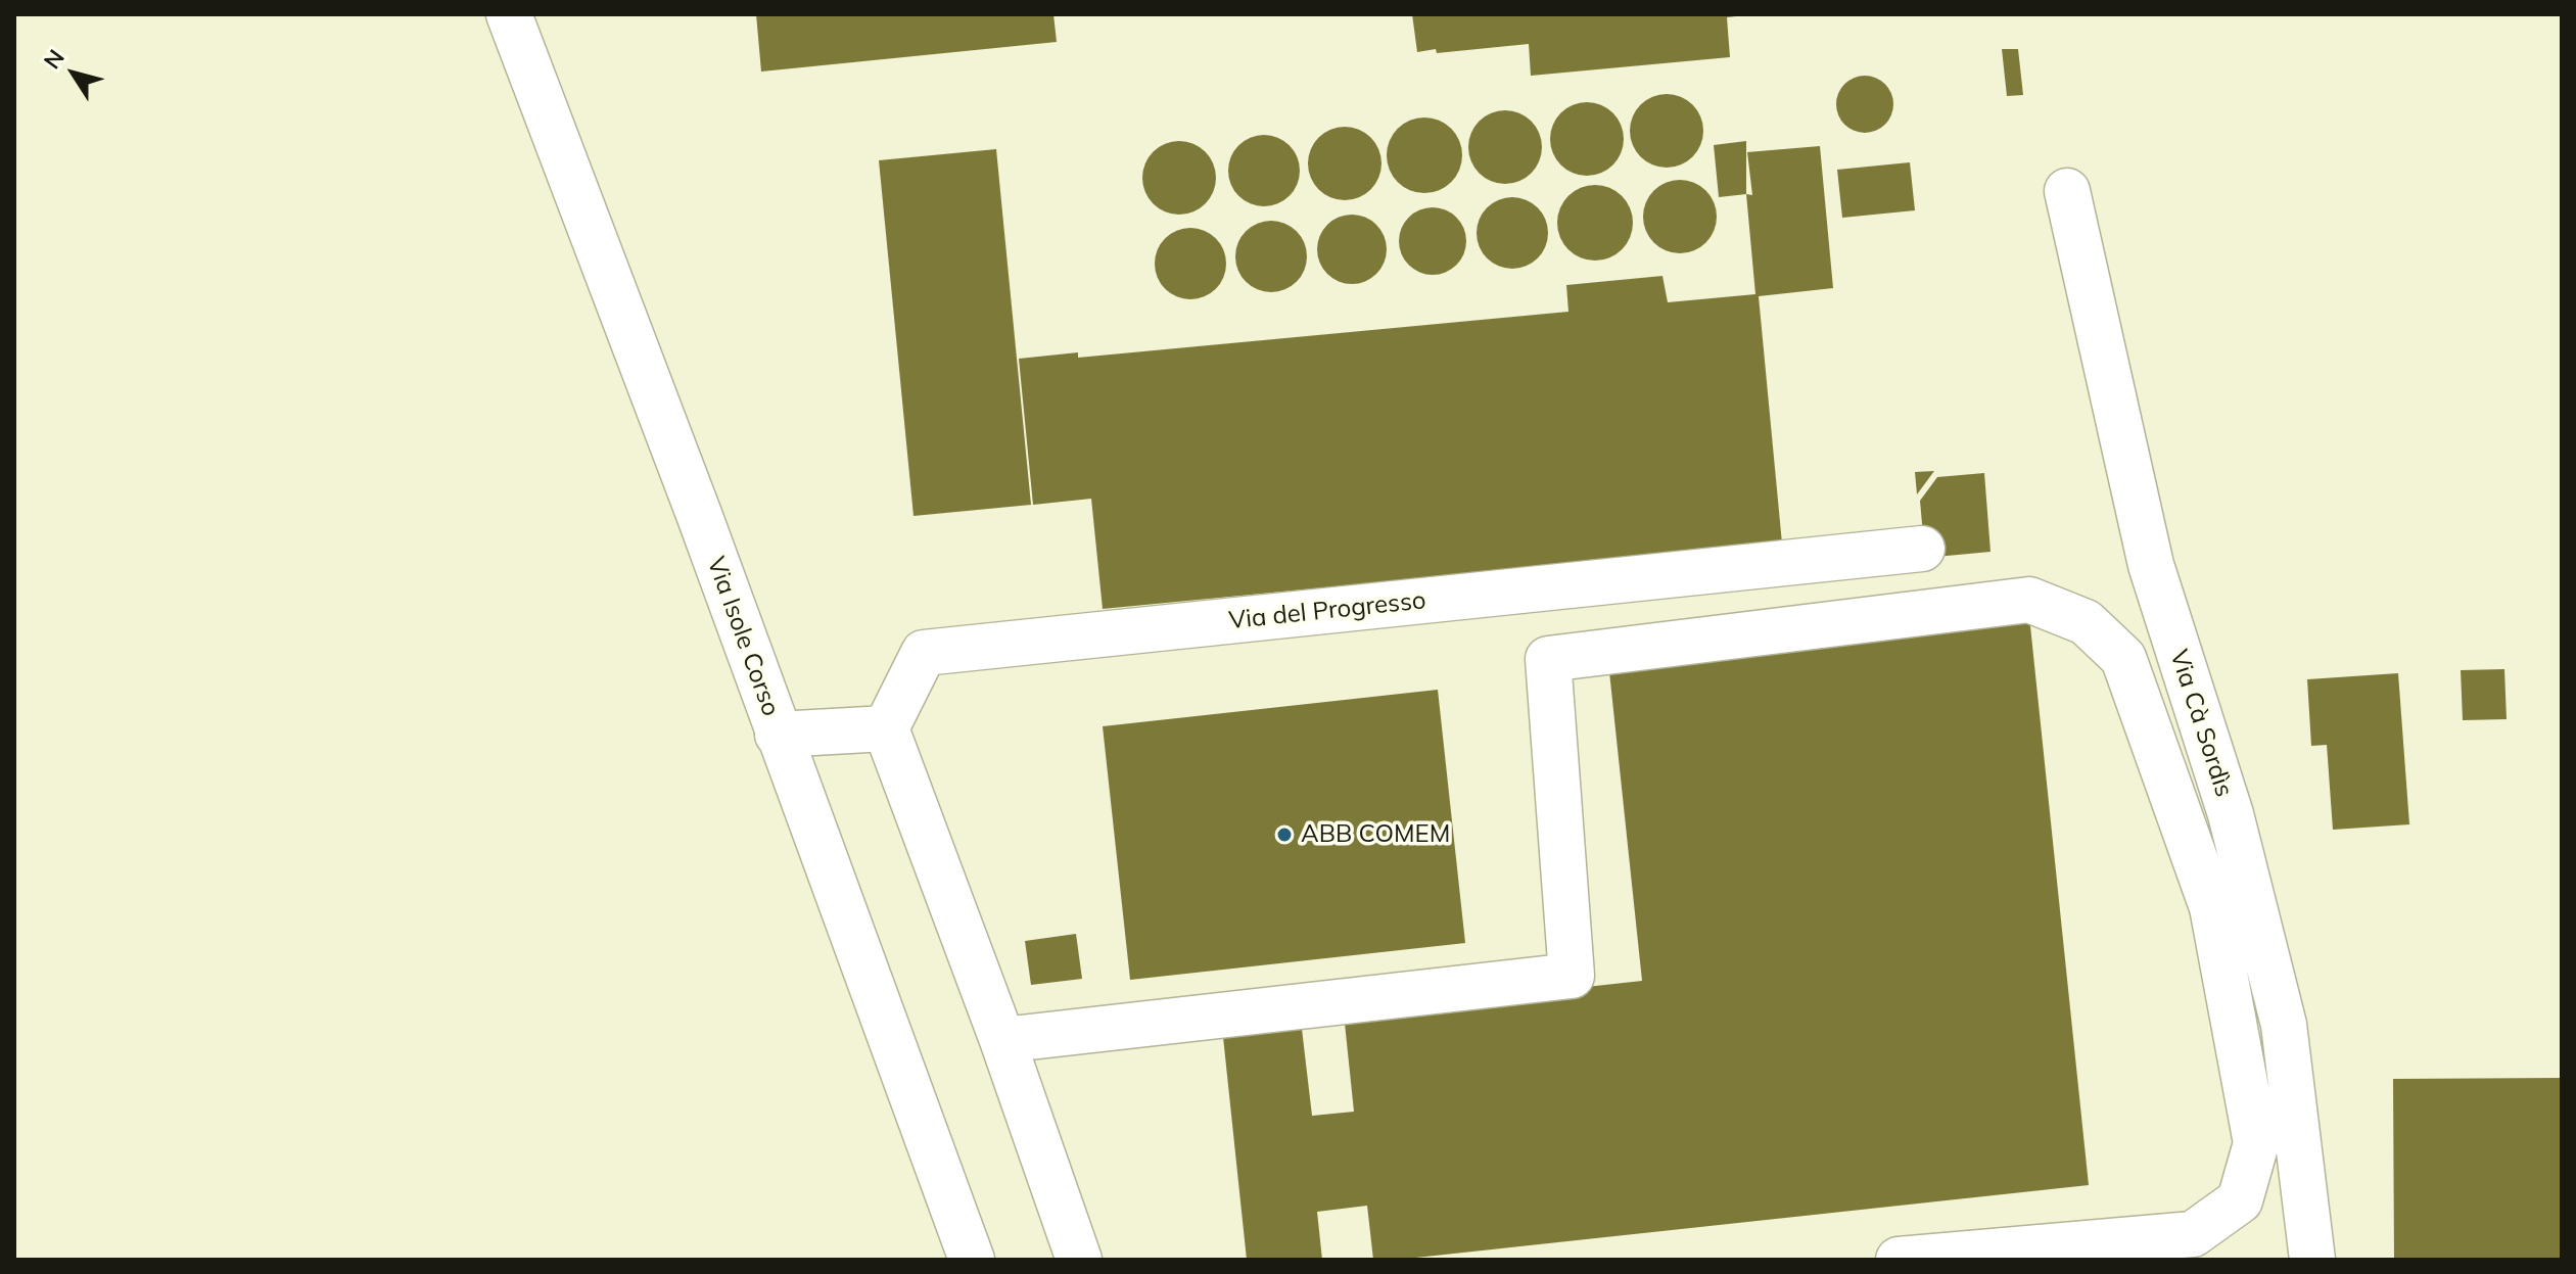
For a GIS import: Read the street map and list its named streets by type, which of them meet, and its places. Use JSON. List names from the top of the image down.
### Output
{
  "streets": {
    "main road": ["Via del Progresso", "Via Isole Corso", "Via Cà Sordìs"]
  },
  "places": ["ABB COMEM"],
  "north": "top left"
}
